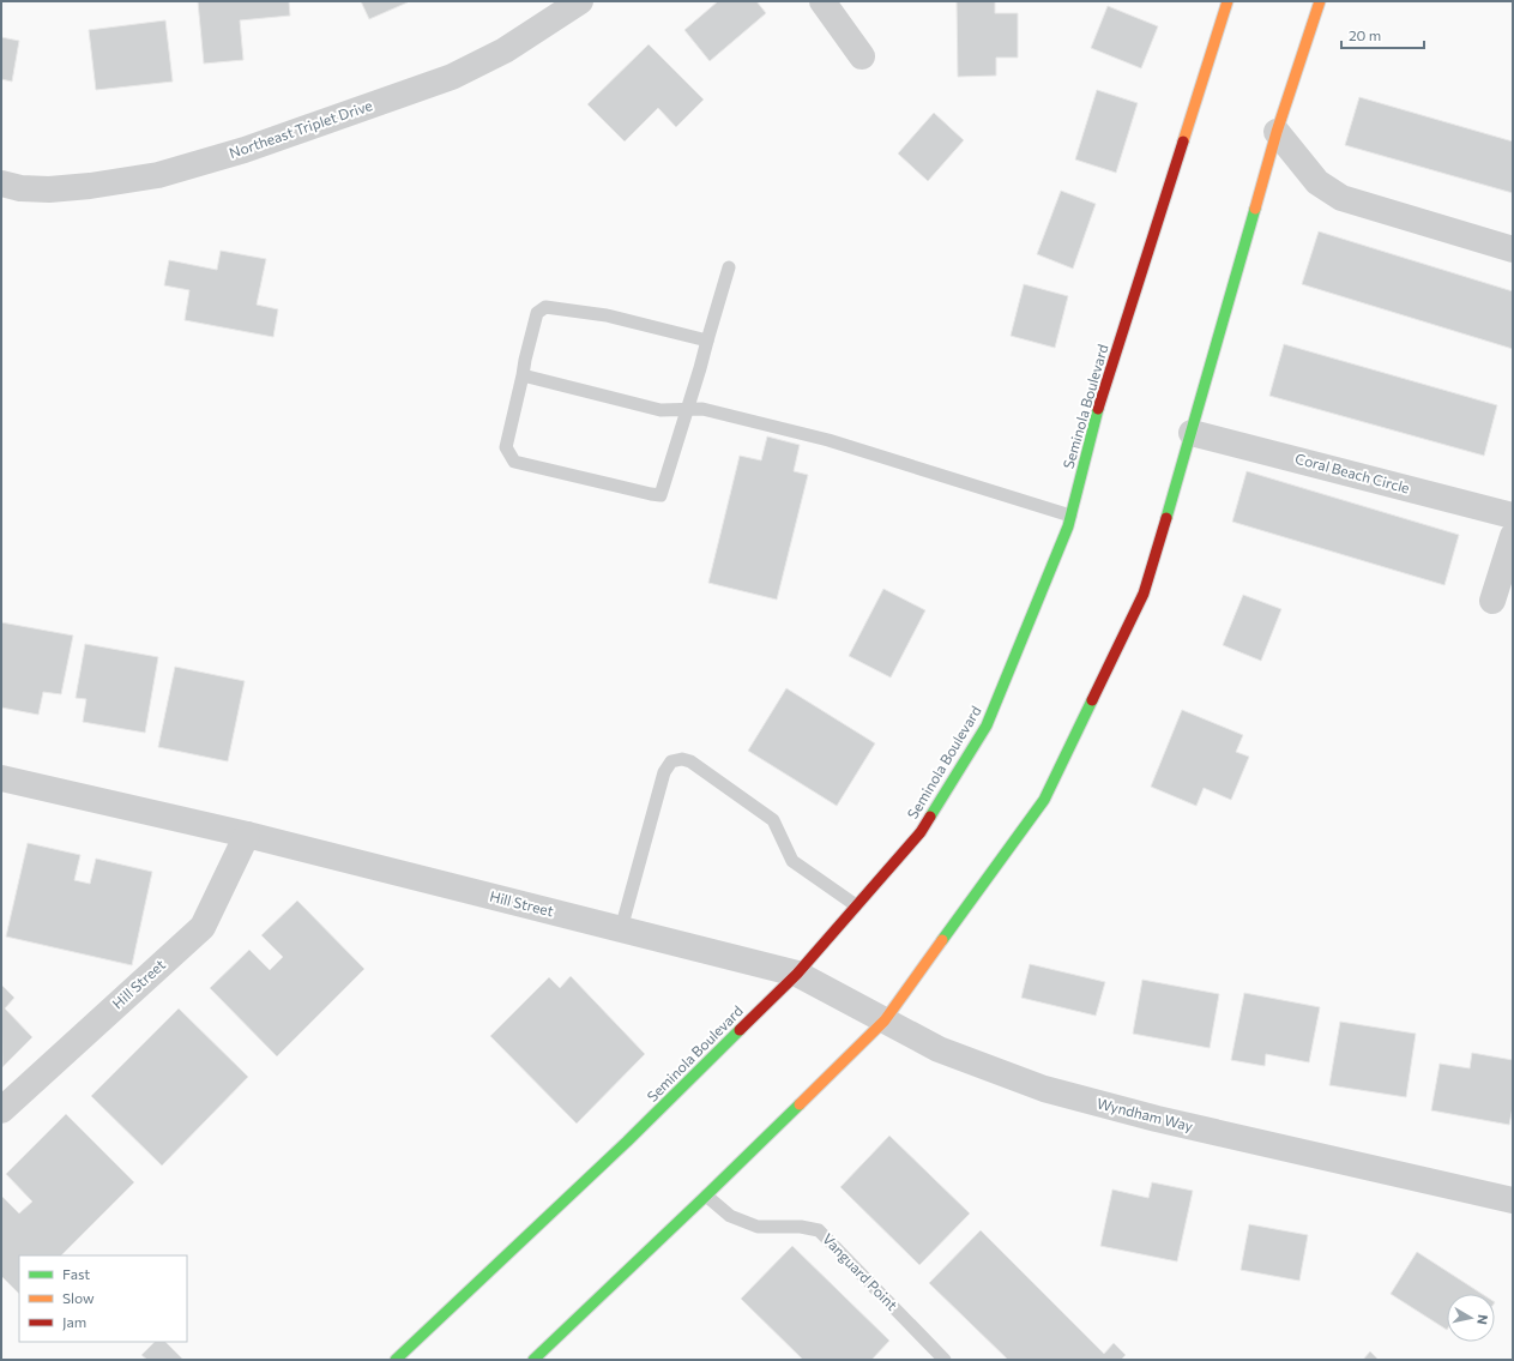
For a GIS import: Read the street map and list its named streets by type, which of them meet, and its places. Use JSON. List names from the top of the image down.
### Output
{
  "streets": {
    "main road": ["Seminola Boulevard"],
    "street": [
      "Northeast Triplet Drive",
      "Coral Beach Circle",
      "Hill Street",
      "Wyndham Way"
    ],
    "lane": ["Vanguard Point"]
  },
  "crossings": [
    ["Seminola Boulevard", "Hill Street"],
    ["Seminola Boulevard", "Wyndham Way"],
    ["Hill Street", "Wyndham Way"]
  ],
  "legend": ["Fast", "Slow", "Jam"],
  "scale_bar": "20 m",
  "north": "right"
}
